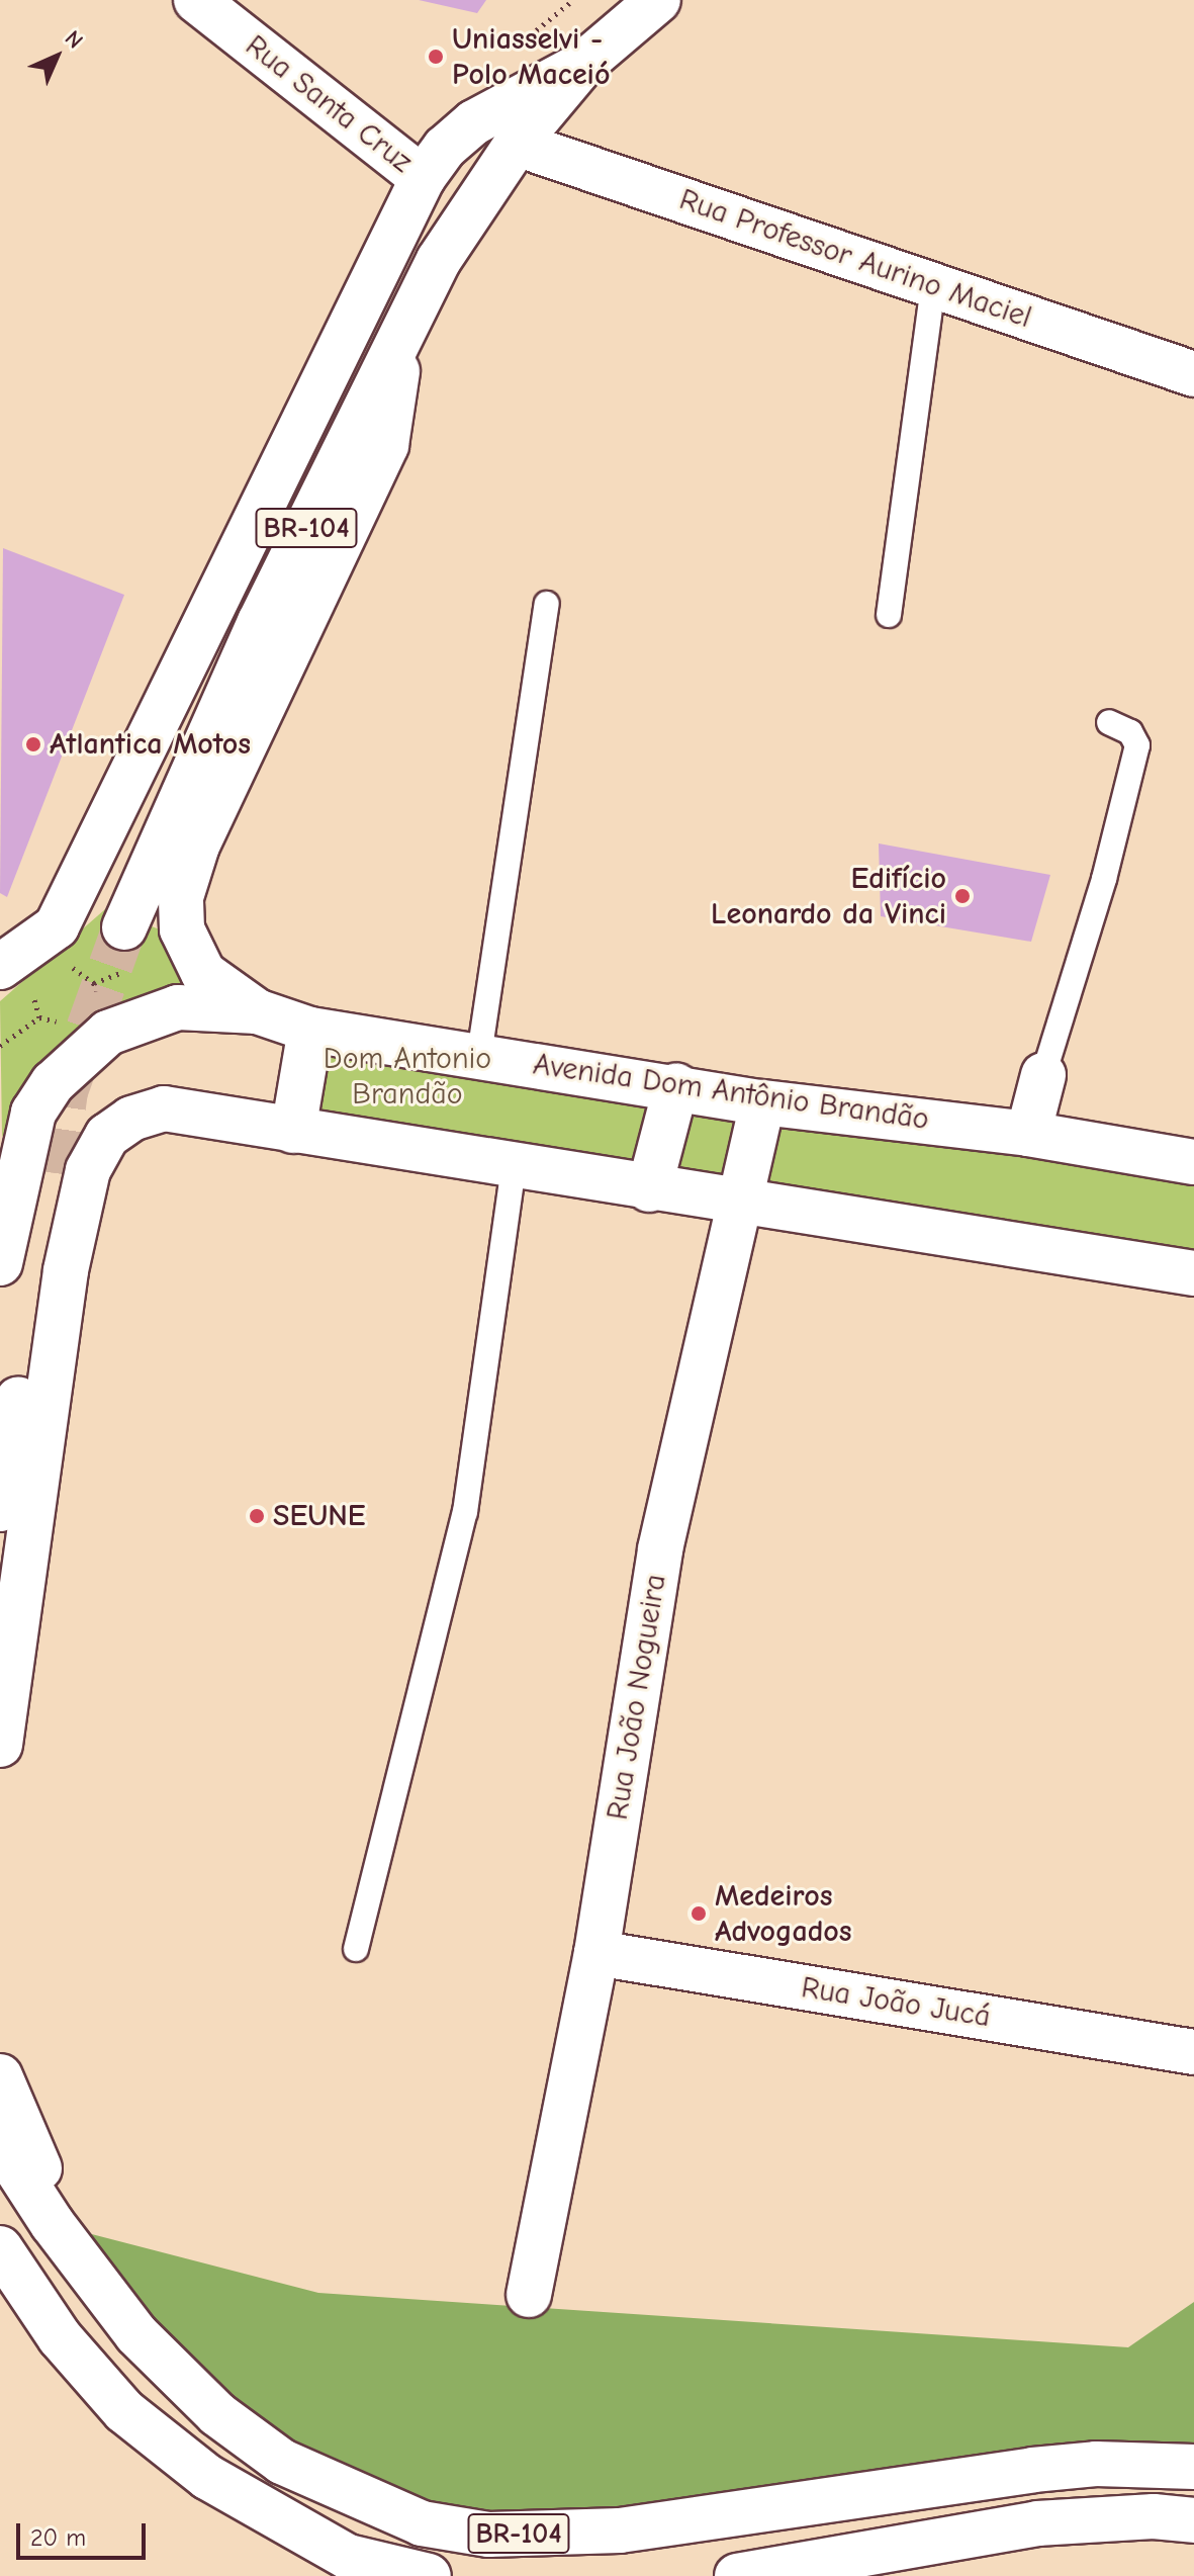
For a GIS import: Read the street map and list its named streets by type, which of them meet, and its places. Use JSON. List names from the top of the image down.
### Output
{
  "streets": {
    "main road": [
      "Rua Santa Cruz",
      "Rua Professor Aurino Maciel",
      "BR-104",
      "Avenida Dom Antônio Brandão",
      "Rua João Nogueira",
      "Rua João Jucá"
    ]
  },
  "crossings": [
    ["Rua Professor Aurino Maciel", "BR-104"],
    ["Avenida Dom Antônio Brandão", "Rua João Nogueira"],
    ["Rua João Nogueira", "Rua João Jucá"]
  ],
  "parks": ["Dom Antonio Brandão"],
  "places": [
    "Uniasselvi - Polo Maceió",
    "Atlantica Motos",
    "Edifício Leonardo da Vinci",
    "SEUNE",
    "Medeiros Advogados"
  ],
  "scale_bar": "20 m",
  "north": "top right"
}
